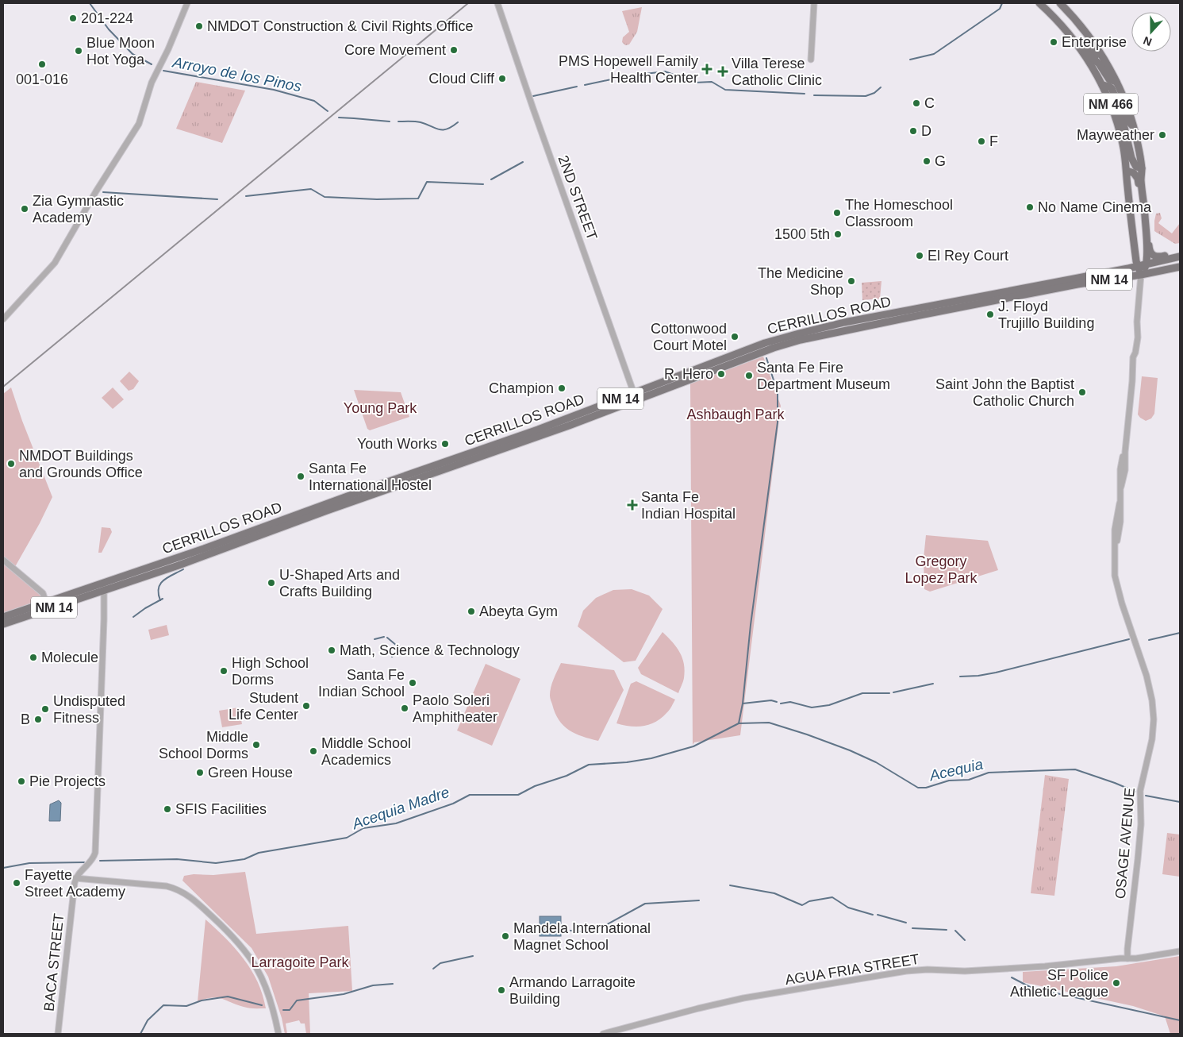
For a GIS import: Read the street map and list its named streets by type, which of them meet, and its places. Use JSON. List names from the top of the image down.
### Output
{
  "streets": {
    "main road": ["NM 466", "NM 14", "CERRILLOS ROAD"],
    "street": [
      "2ND STREET",
      "OSAGE AVENUE",
      "BACA STREET",
      "AGUA FRIA STREET"
    ]
  },
  "crossings": [
    ["NM 466", "CERRILLOS ROAD"],
    ["NM 466", "OSAGE AVENUE"],
    ["2ND STREET", "CERRILLOS ROAD"],
    ["CERRILLOS ROAD", "OSAGE AVENUE"],
    ["OSAGE AVENUE", "AGUA FRIA STREET"]
  ],
  "water": ["Arroyo de los Pinos", "Acequia", "Acequia Madre"],
  "parks": [
    "Young Park",
    "Ashbaugh Park",
    "Gregory Lopez Park",
    "Larragoite Park"
  ],
  "places": {
    "other": [
      "201-224",
      "NMDOT Construction & Civil Rights Office",
      "Enterprise",
      "Core Movement",
      "Blue Moon Hot Yoga",
      "001-016",
      "Cloud Cliff",
      "C",
      "D",
      "Mayweather",
      "F",
      "G",
      "No Name Cinema",
      "Zia Gymnastic Academy",
      "The Homeschool Classroom",
      "1500 5th",
      "El Rey Court",
      "The Medicine Shop",
      "J. Floyd Trujillo Building",
      "Cottonwood Court Motel",
      "R. Hero",
      "Santa Fe Fire Department Museum",
      "Champion",
      "Saint John the Baptist Catholic Church",
      "Youth Works",
      "NMDOT Buildings and Grounds Office",
      "Santa Fe International Hostel",
      "U-Shaped Arts and Crafts Building",
      "Abeyta Gym",
      "Math, Science & Technology",
      "Molecule",
      "High School Dorms",
      "Santa Fe Indian School",
      "Student Life Center",
      "Paolo Soleri Amphitheater",
      "Undisputed Fitness",
      "B",
      "Middle School Dorms",
      "Middle School Academics",
      "Green House",
      "Pie Projects",
      "SFIS Facilities",
      "Fayette Street Academy",
      "Mandela International Magnet School",
      "SF Police Athletic League",
      "Armando Larragoite Building"
    ],
    "health": ["PMS Hopewell Family Health Center", "Villa Terese Catholic Clinic", "Santa Fe Indian Hospital"]
  },
  "north": "bottom"
}
